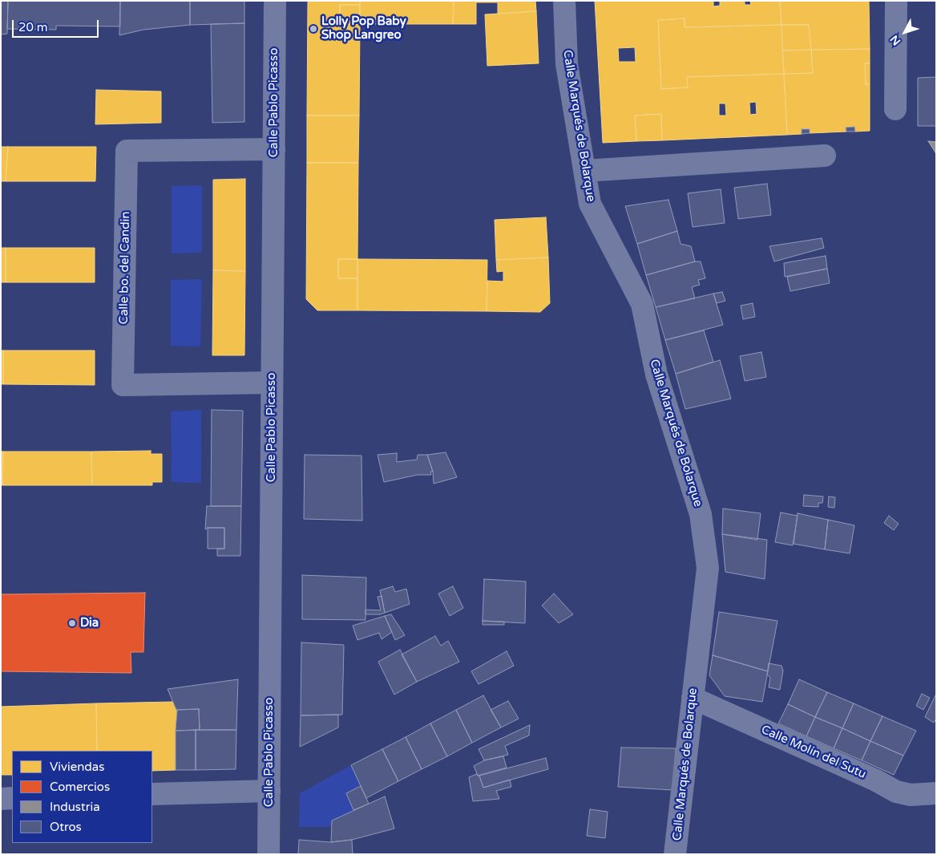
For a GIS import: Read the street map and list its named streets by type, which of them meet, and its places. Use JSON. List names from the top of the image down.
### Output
{
  "streets": {
    "street": [
      "Calle Pablo Picasso",
      "Calle Marqués de Bolarque",
      "Calle bo. del Candin",
      "Calle Molín del Sutu"
    ]
  },
  "crossings": [
    ["Calle Pablo Picasso", "Calle bo. del Candin"],
    ["Calle Marqués de Bolarque", "Calle Molín del Sutu"]
  ],
  "places": ["Lolly Pop Baby Shop Langreo", "Dia"],
  "legend": [
    "Viviendas",
    "Comercios",
    "Industria",
    "Otros"
  ],
  "scale_bar": "20 m",
  "north": "bottom left"
}
